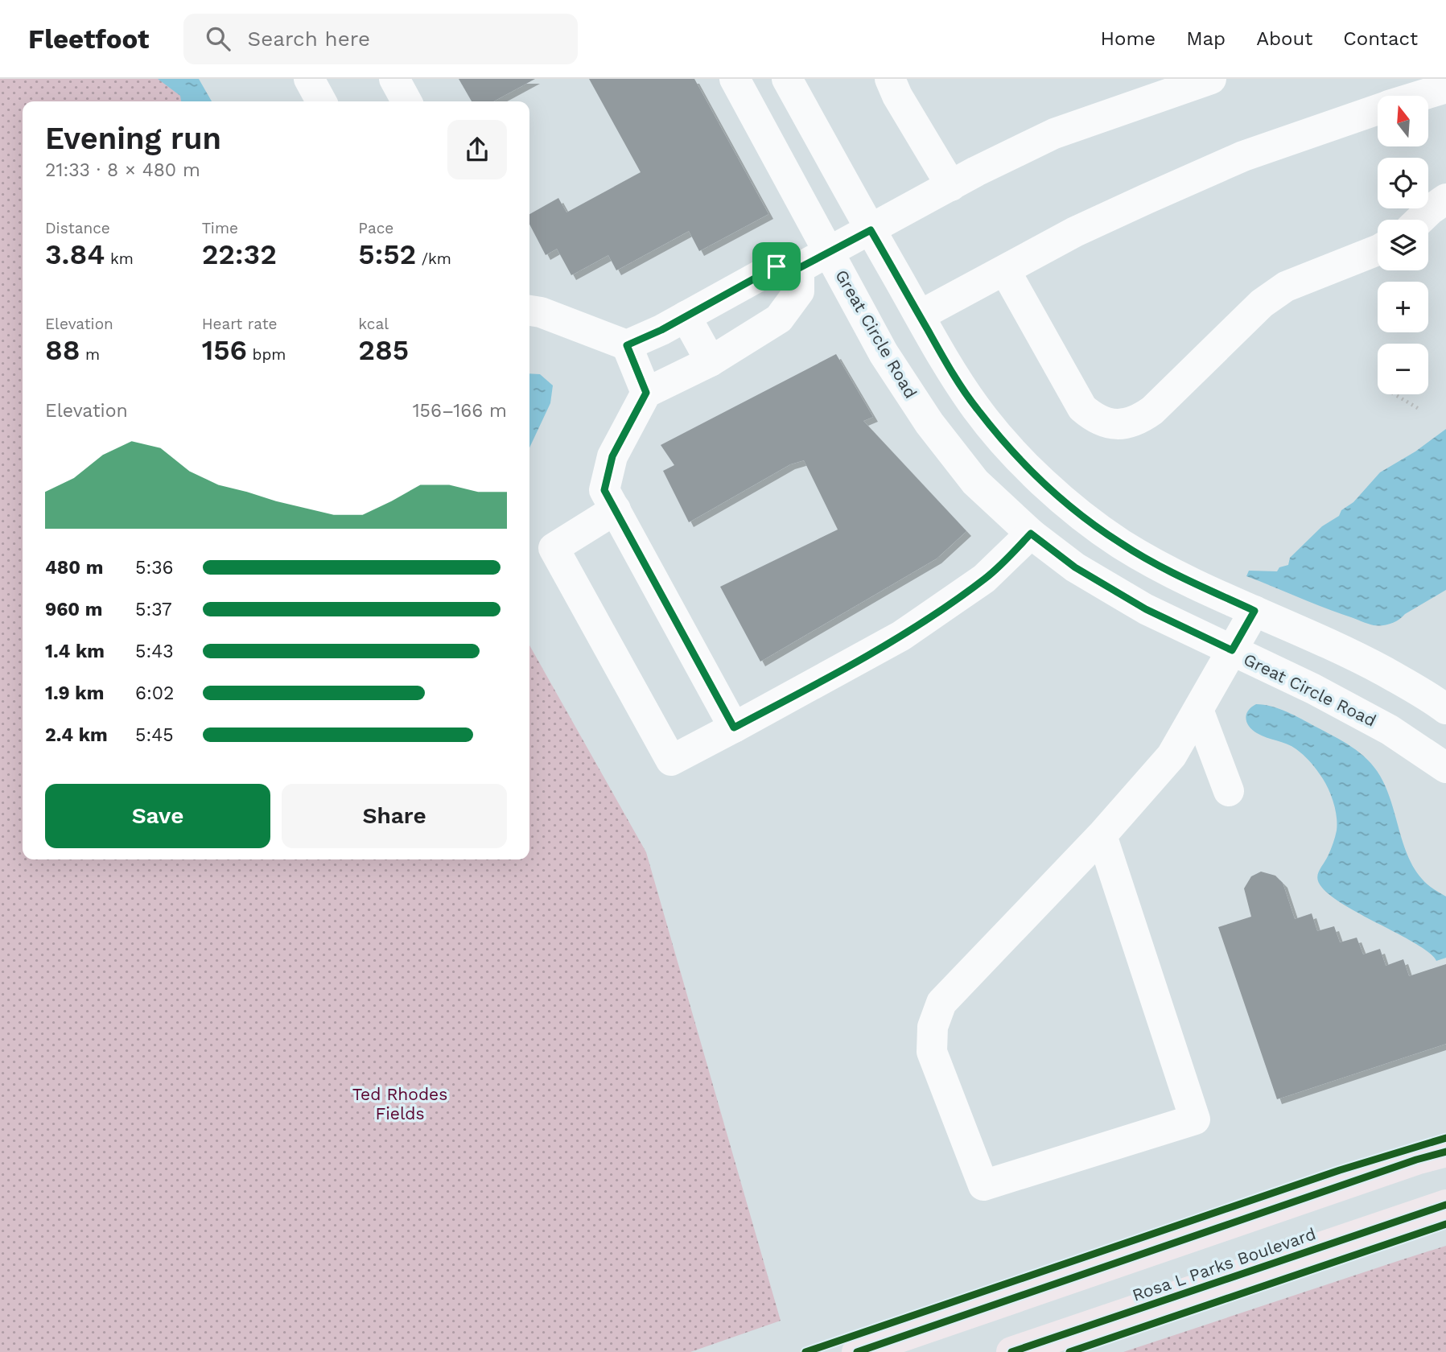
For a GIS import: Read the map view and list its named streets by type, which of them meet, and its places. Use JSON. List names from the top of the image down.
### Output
{
  "streets": {
    "main road": ["Rosa L Parks Boulevard"],
    "street": ["Great Circle Road"]
  },
  "parks": ["Ted Rhodes Fields"],
  "north": "top",
  "page": {
    "header": "Fleetfoot",
    "search": "Search here",
    "nav": [
      "Home",
      "Map",
      "About",
      "Contact"
    ],
    "map_buttons": ["+", "−"],
    "heading": ["Evening run", "21:33 · 8 × 480 m"],
    "stats": [
      ["Distance", "3.84 km"],
      ["Time", "22:32"],
      ["Pace", "5:52 /km"],
      ["Elevation", "88 m"],
      ["Heart rate", "156 bpm"],
      ["kcal", "285"]
    ],
    "chart": ["Elevation", "156–166 m"],
    "list": [
      {
        "name": "480 m",
        "note": "5:36"
      },
      {
        "name": "960 m",
        "note": "5:37"
      },
      {
        "name": "1.4 km",
        "note": "5:43"
      },
      {
        "name": "1.9 km",
        "note": "6:02"
      },
      {
        "name": "2.4 km",
        "note": "5:45"
      }
    ],
    "buttons": ["Save", "Share"]
  }
}
